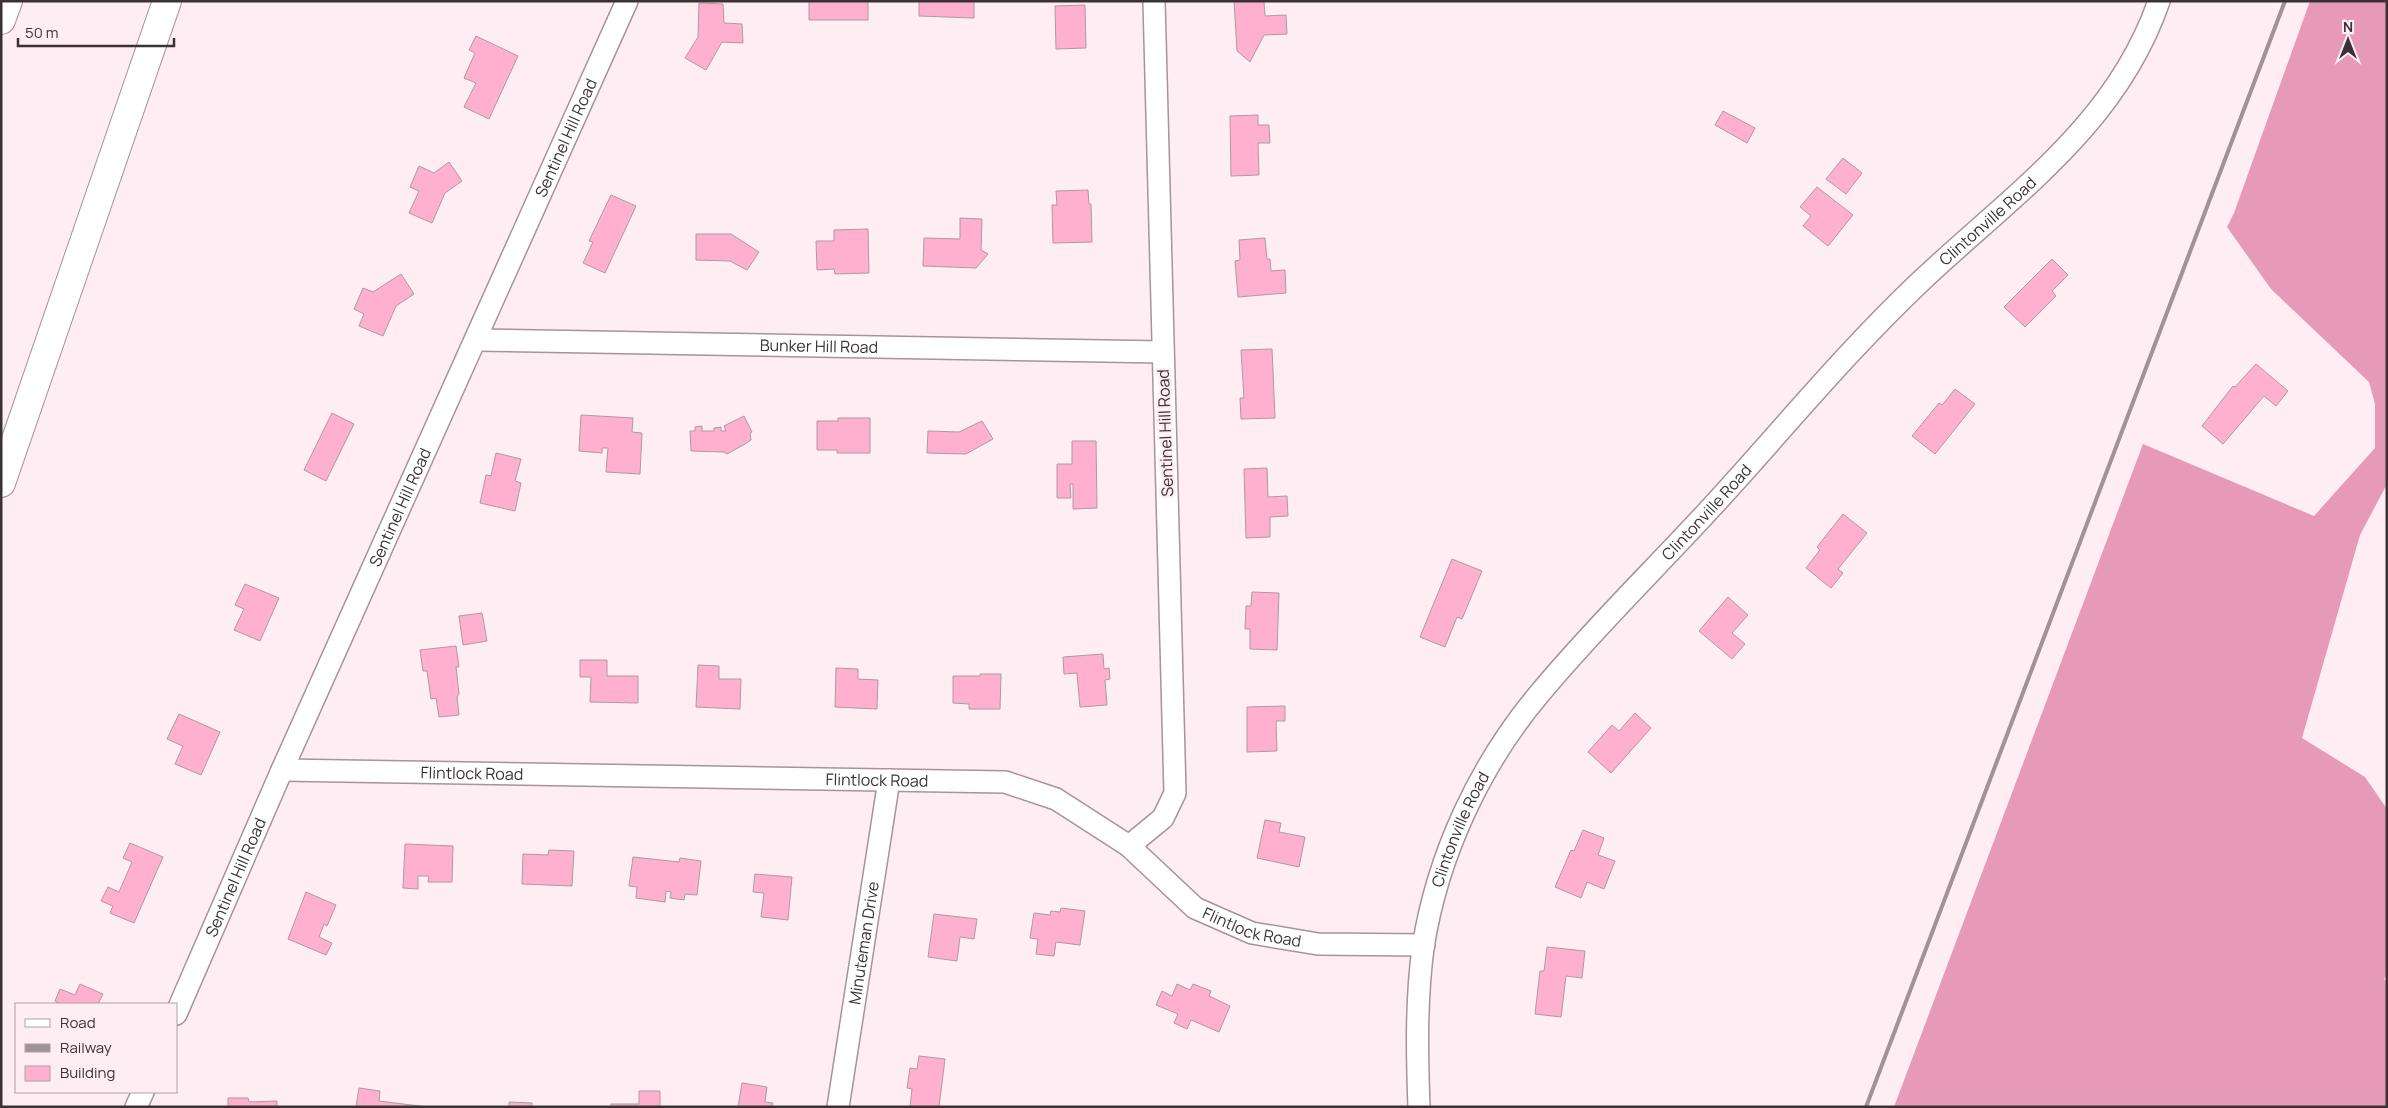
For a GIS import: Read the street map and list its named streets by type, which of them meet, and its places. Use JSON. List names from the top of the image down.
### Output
{
  "streets": {
    "street": [
      "Sentinel Hill Road",
      "Clintonville Road",
      "Bunker Hill Road",
      "Flintlock Road",
      "Minuteman Drive"
    ]
  },
  "crossings": [
    ["Sentinel Hill Road", "Bunker Hill Road"],
    ["Sentinel Hill Road", "Flintlock Road"],
    ["Clintonville Road", "Flintlock Road"],
    ["Flintlock Road", "Minuteman Drive"]
  ],
  "legend": ["Road", "Railway", "Building"],
  "scale_bar": "50 m",
  "north": "top"
}
